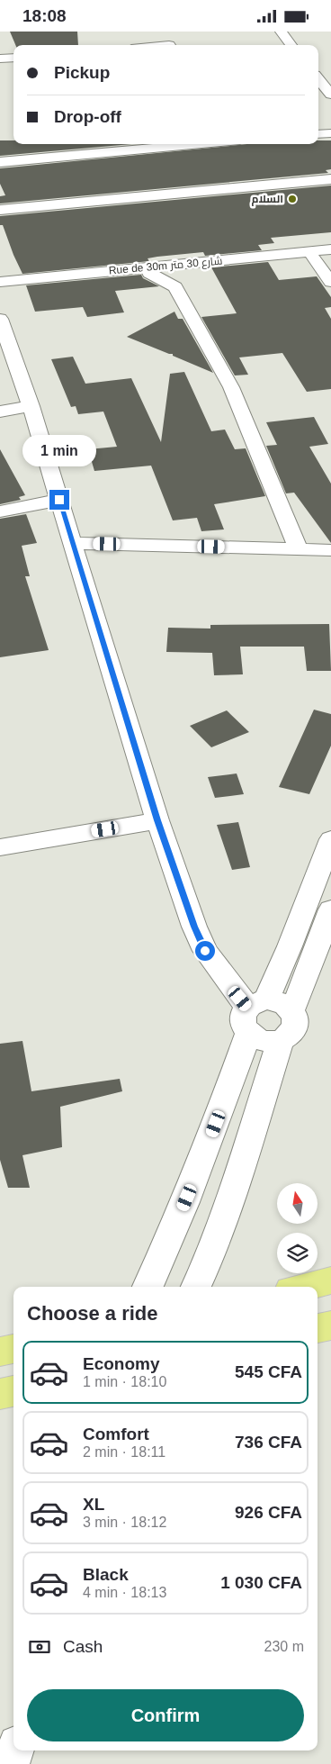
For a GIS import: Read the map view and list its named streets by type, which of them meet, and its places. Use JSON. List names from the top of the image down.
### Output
{
  "streets": {
    "street": ["Rue de 30m شارع 30 متر"]
  },
  "places": ["السلام"],
  "north": "top",
  "page": {
    "status": "18:08",
    "banner": ["Pickup", "Drop-off"],
    "bubble": "1 min",
    "heading": "Choose a ride",
    "list": [
      {
        "name": "Economy",
        "note": "1 min · 18:10",
        "value": "545 CFA"
      },
      {
        "name": "Comfort",
        "note": "2 min · 18:11",
        "value": "736 CFA"
      },
      {
        "name": "XL",
        "note": "3 min · 18:12",
        "value": "926 CFA"
      },
      {
        "name": "Black",
        "note": "4 min · 18:13",
        "value": "1 030 CFA"
      }
    ],
    "pay": ["Cash", "230 m"],
    "buttons": "Confirm"
  }
}
